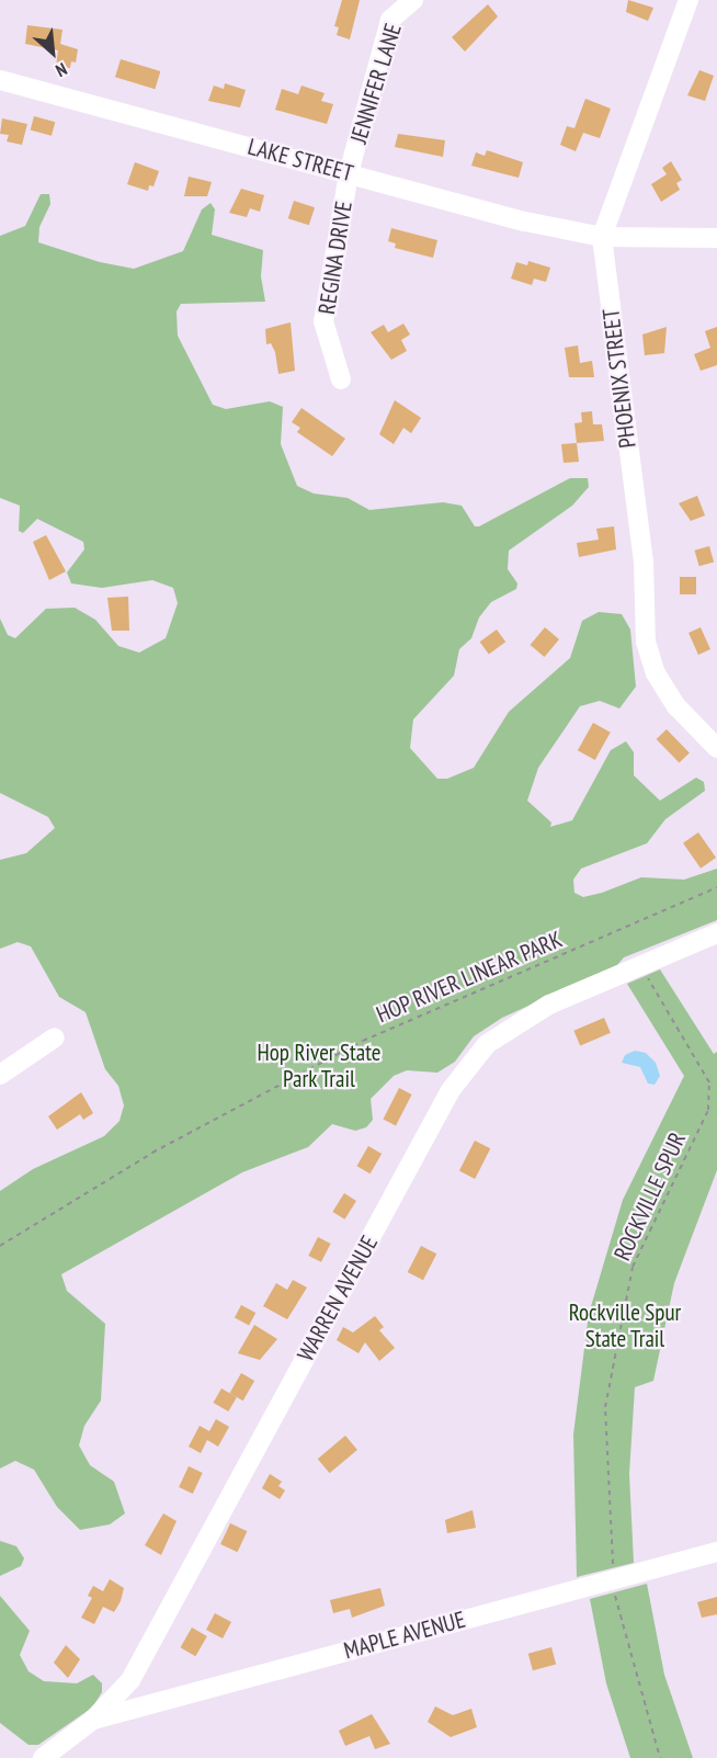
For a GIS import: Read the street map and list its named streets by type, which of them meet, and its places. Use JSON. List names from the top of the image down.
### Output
{
  "streets": {
    "street": [
      "JENNIFER LANE",
      "LAKE STREET",
      "REGINA DRIVE",
      "PHOENIX STREET",
      "WARREN AVENUE",
      "MAPLE AVENUE"
    ],
    "path": ["HOP RIVER LINEAR PARK", "ROCKVILLE SPUR"]
  },
  "crossings": [
    ["JENNIFER LANE", "LAKE STREET"],
    ["JENNIFER LANE", "REGINA DRIVE"],
    ["LAKE STREET", "REGINA DRIVE"],
    ["LAKE STREET", "PHOENIX STREET"],
    ["WARREN AVENUE", "MAPLE AVENUE"]
  ],
  "parks": ["Hop River State Park Trail", "Rockville Spur State Trail"],
  "north": "bottom right"
}
